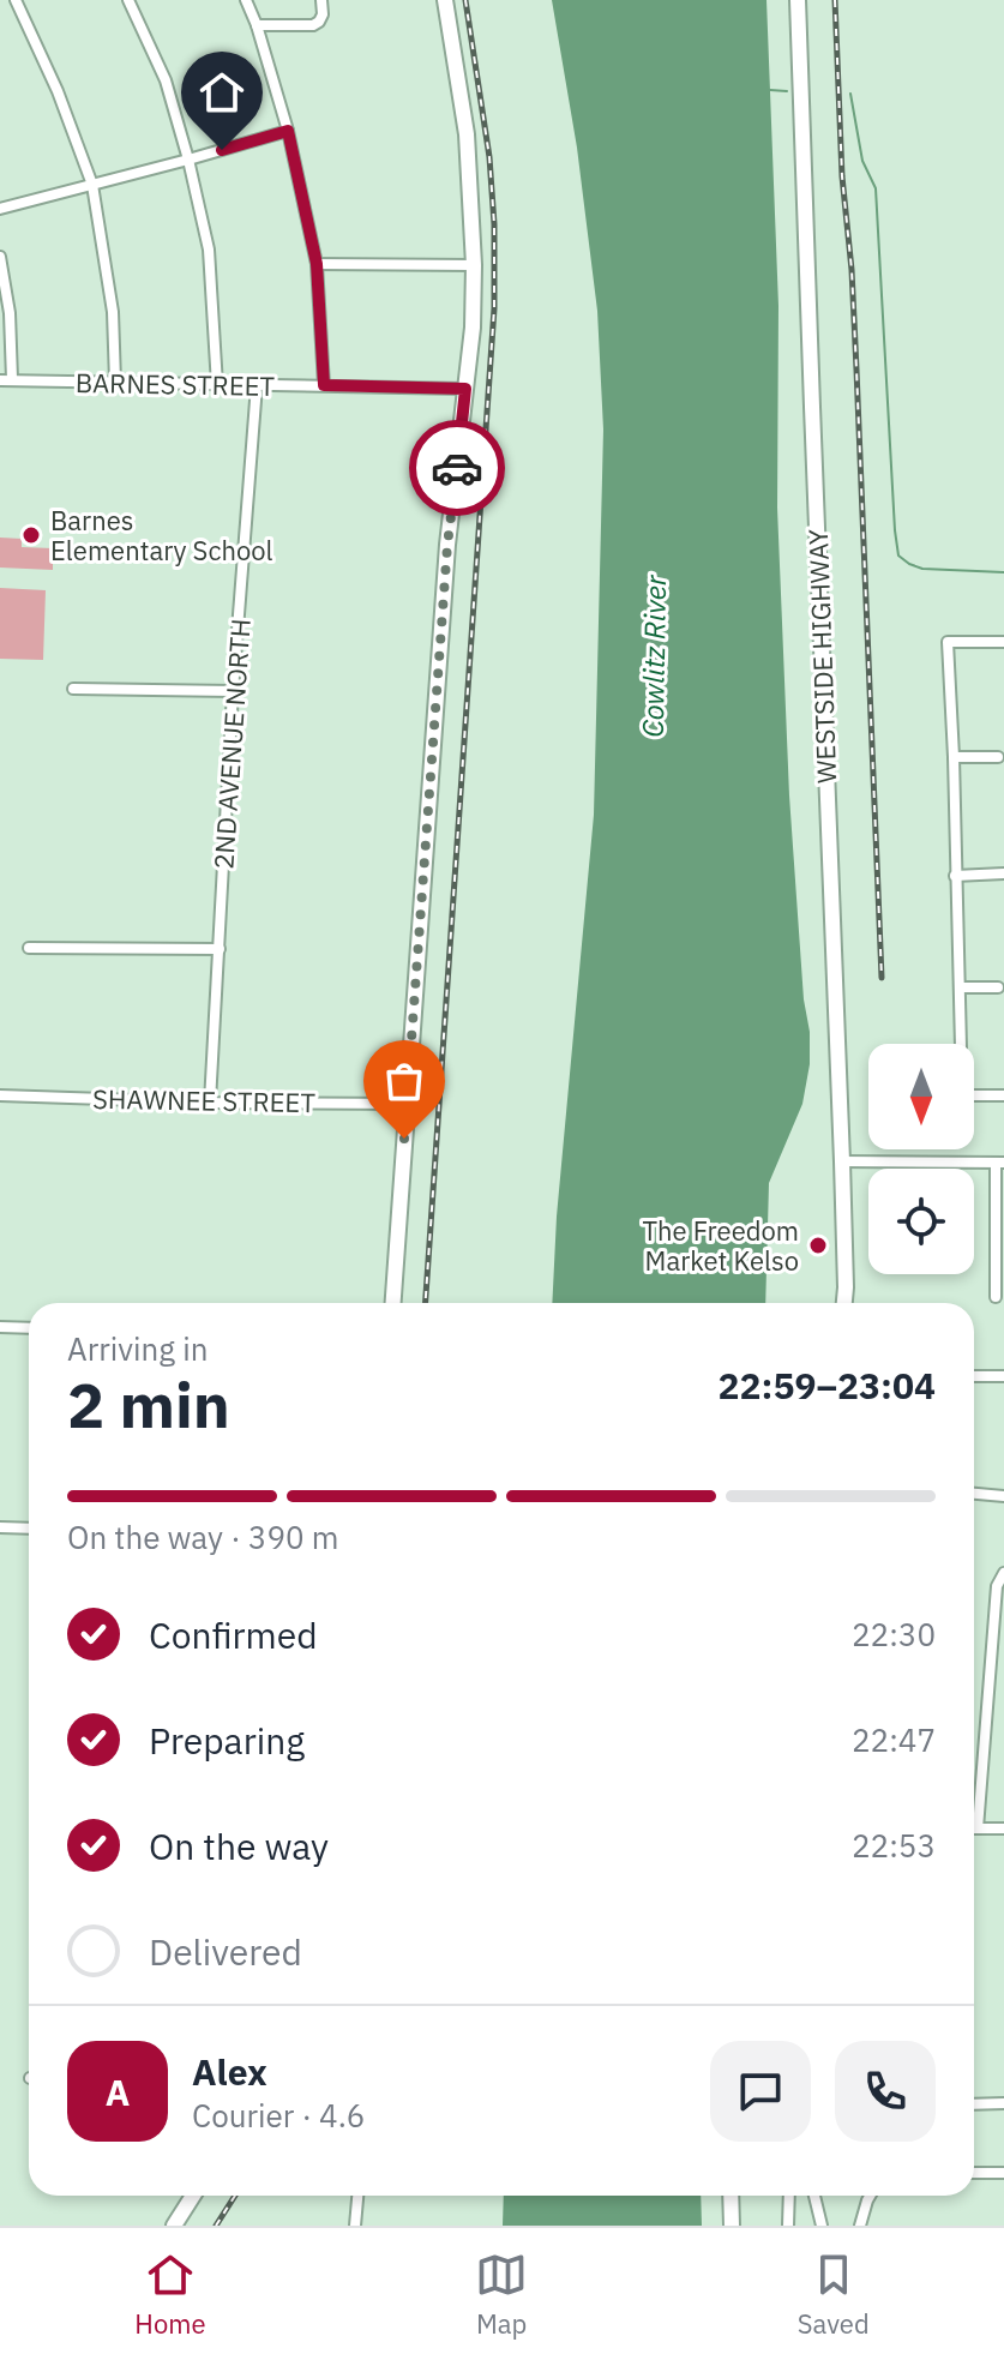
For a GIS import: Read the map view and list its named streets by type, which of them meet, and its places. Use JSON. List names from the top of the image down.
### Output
{
  "streets": {
    "street": [
      "BARNES STREET",
      "WESTSIDE HIGHWAY",
      "2ND AVENUE NORTH",
      "SHAWNEE STREET"
    ]
  },
  "crossings": [
    ["BARNES STREET", "2ND AVENUE NORTH"],
    ["2ND AVENUE NORTH", "SHAWNEE STREET"]
  ],
  "water": ["Cowlitz River"],
  "places": ["Barnes Elementary School", "The Freedom Market Kelso"],
  "north": "bottom",
  "page": {
    "heading": ["2 min", "Arriving in", "22:59–23:04"],
    "panel": ["Alex", "Courier · 4.6"],
    "bar": "On the way · 390 m",
    "list": [
      ["Confirmed", "22:30"],
      ["Preparing", "22:47"],
      ["On the way", "22:53"],
      "Delivered"
    ],
    "round": "A",
    "tabs": ["Home", "Map", "Saved"]
  }
}
